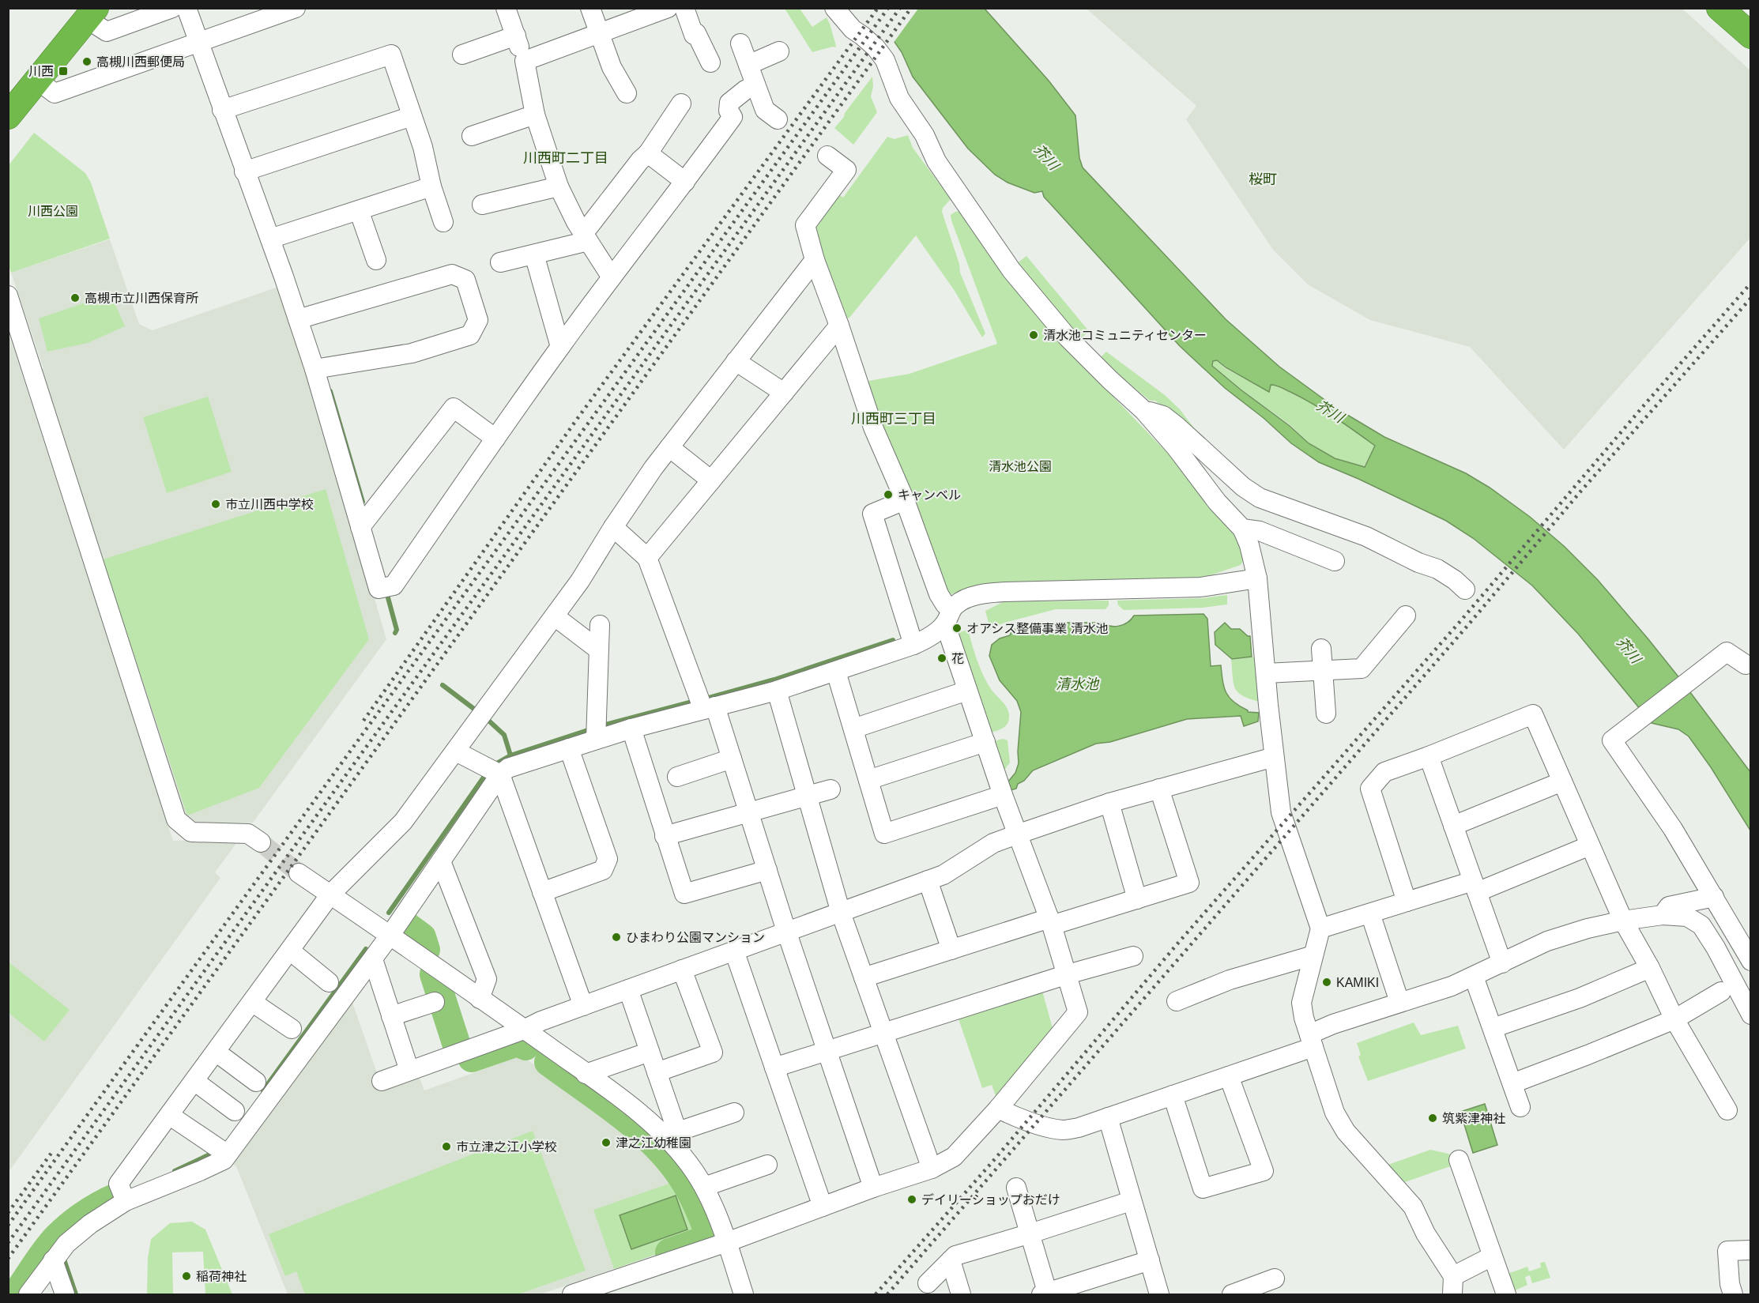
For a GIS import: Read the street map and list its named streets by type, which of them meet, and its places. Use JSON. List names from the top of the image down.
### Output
{
  "districts": ["川西町二丁目", "桜町", "川西町三丁目"],
  "water": ["芥川", "清水池"],
  "parks": ["川西公園", "清水池公園"],
  "places": {
    "other": [
      "高槻川西郵便局",
      "高槻市立川西保育所",
      "清水池コミュニティセンター",
      "キャンベル",
      "市立川西中学校",
      "オアシス整備事業 清水池",
      "花",
      "ひまわり公園マンション",
      "KAMIKI",
      "筑紫津神社",
      "津之江幼稚園",
      "市立津之江小学校",
      "デイリーショップおだけ",
      "稲荷神社"
    ],
    "transit": ["川西"]
  }
}
